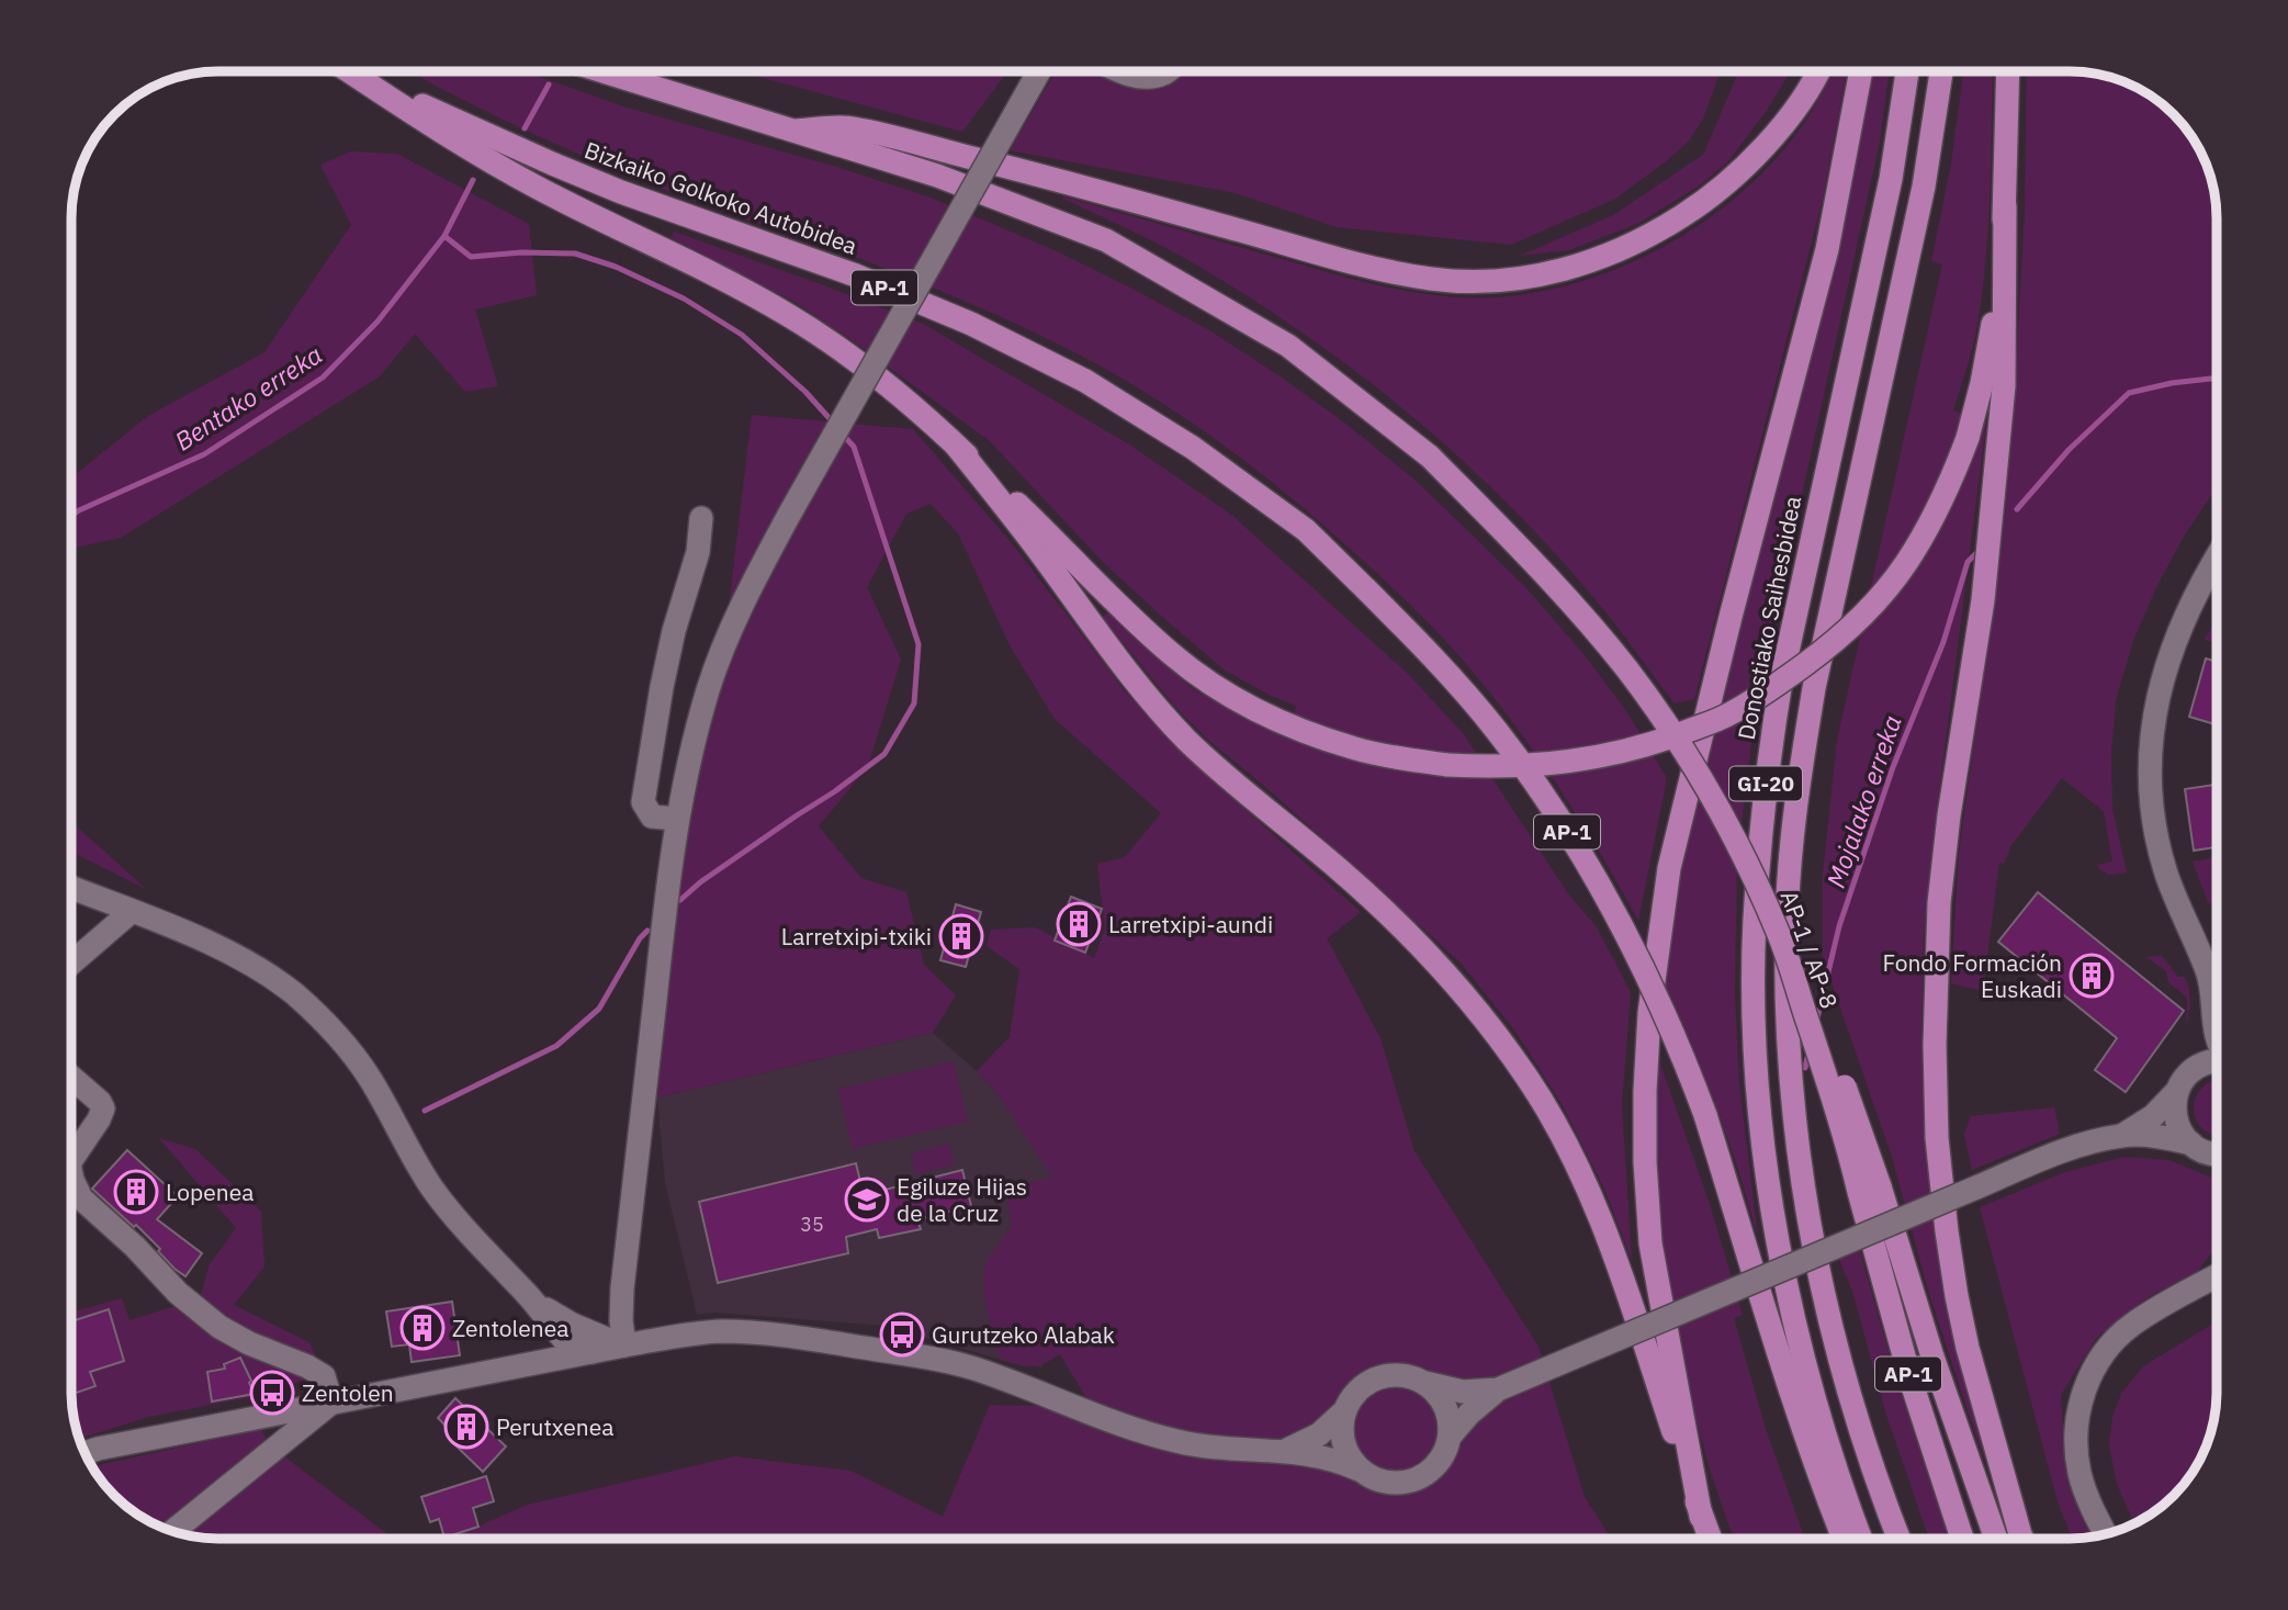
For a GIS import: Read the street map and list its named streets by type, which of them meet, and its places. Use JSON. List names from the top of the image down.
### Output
{
  "streets": {
    "highway": [
      "Bizkaiko Golkoko Autobidea",
      "AP-1",
      "Donostiako Saihesbidea",
      "GI-20",
      "AP-1 / AP-8"
    ]
  },
  "crossings": [
    ["Bizkaiko Golkoko Autobidea", "AP-1"],
    ["AP-1", "AP-1 / AP-8"]
  ],
  "water": ["Bentako erreka", "Mojalako erreka"],
  "places": {
    "building": [
      "Larretxipi-aundi",
      "Larretxipi-txiki",
      "Fondo Formación Euskadi",
      "Lopenea",
      "Zentolenea",
      "Perutxenea"
    ],
    "school or university": ["Egiluze Hijas de la Cruz"],
    "bus stop": ["Gurutzeko Alabak", "Zentolen"]
  },
  "house_numbers": ["35"]
}
